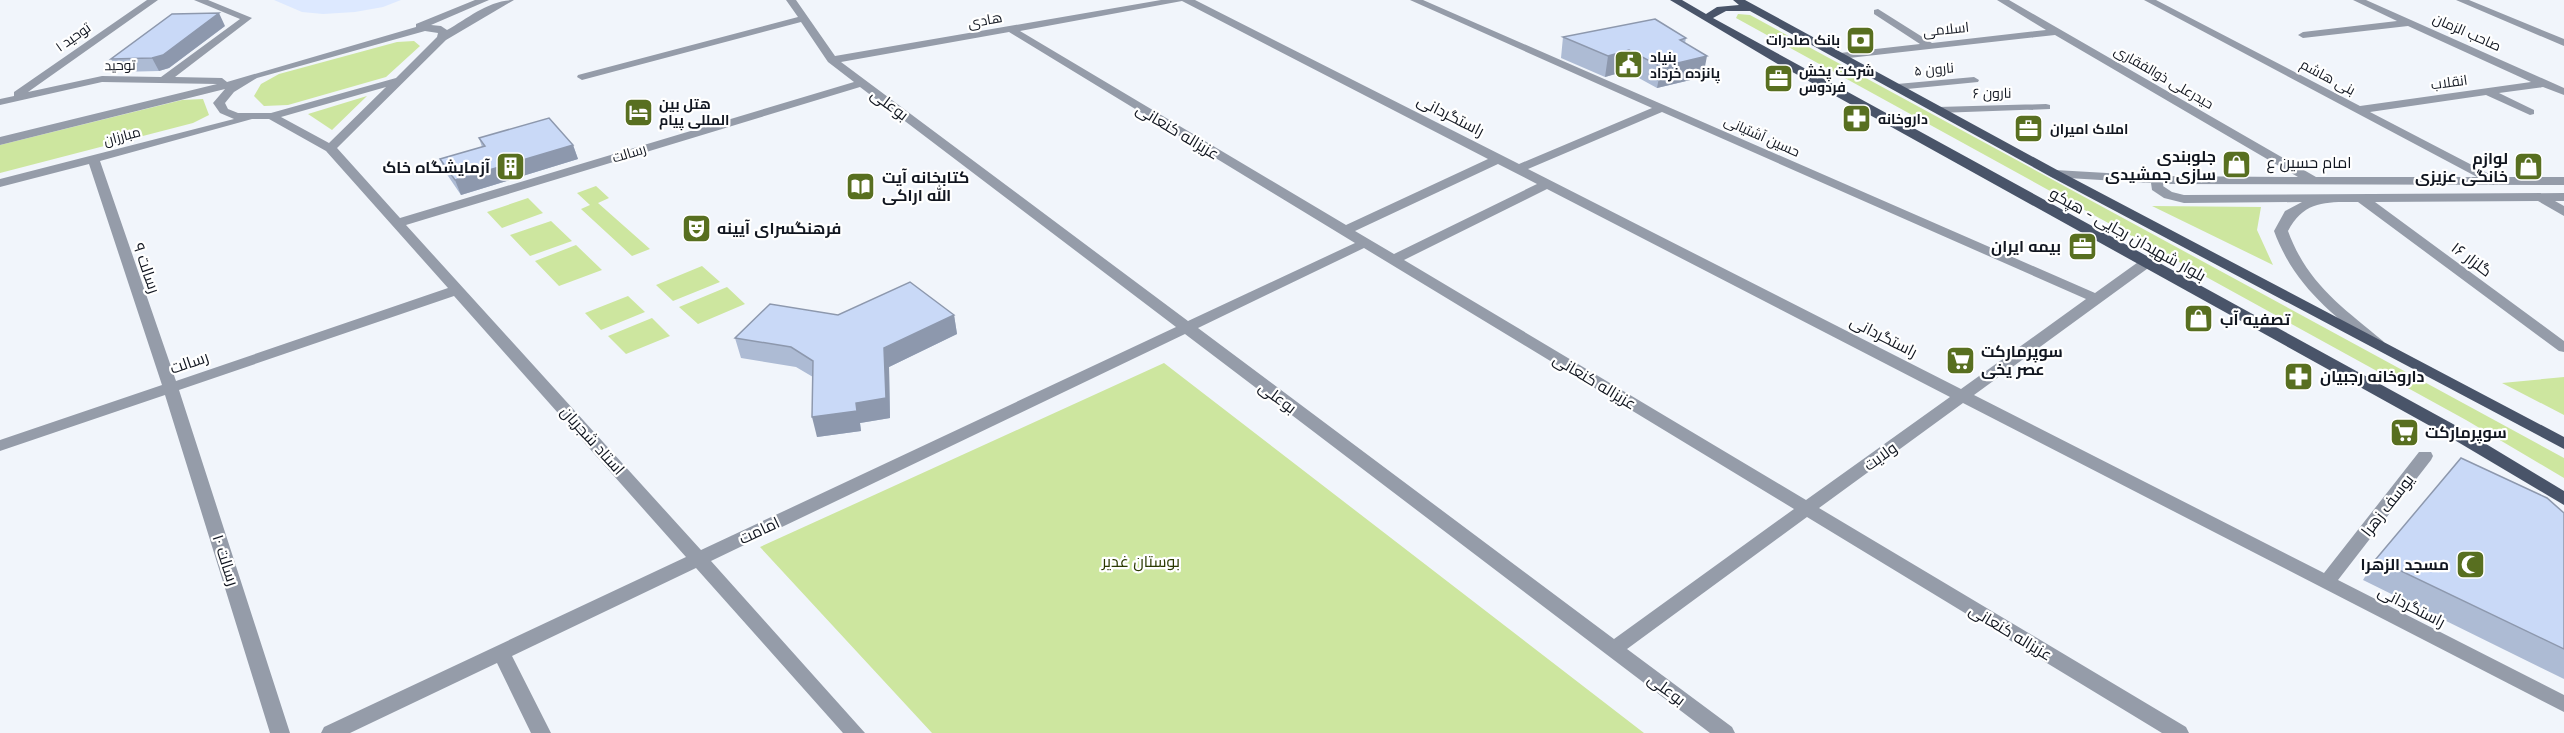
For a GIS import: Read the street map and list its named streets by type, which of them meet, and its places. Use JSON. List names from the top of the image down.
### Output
{
  "streets": {
    "main road": ["بلوار شهیدان رجایی - هپکو"],
    "street": [
      "هادی",
      "اسلامی",
      "صاحب الزمان",
      "توحید ۱",
      "توحید",
      "نارون ۵",
      "حیدرعلی ذوالفقاری",
      "بنی هاشم",
      "انقلاب",
      "نارون ۶",
      "بوعلی",
      "راستگردانی",
      "عزیزاله کنعانی",
      "مبارزان",
      "حسین آشتیانی",
      "رسالت",
      "امام حسین ع",
      "گلزار ۱۶",
      "رسالت ۹",
      "استاد شجریان",
      "ولایت",
      "یوسف زهرا",
      "امامت",
      "رسالت ۱۰"
    ]
  },
  "crossings": [
    ["هادی", "بوعلی"],
    ["هادی", "عزیزاله کنعانی"],
    ["اسلامی", "حیدرعلی ذوالفقاری"],
    ["اسلامی", "بلوار شهیدان رجایی - هپکو"],
    ["صاحب الزمان", "انقلاب"],
    ["توحید ۱", "توحید"],
    ["توحید", "مبارزان"],
    ["نارون ۵", "بلوار شهیدان رجایی - هپکو"],
    ["حیدرعلی ذوالفقاری", "امام حسین ع"],
    ["بنی هاشم", "انقلاب"],
    ["بنی هاشم", "امام حسین ع"],
    ["نارون ۶", "بلوار شهیدان رجایی - هپکو"],
    ["بوعلی", "رسالت"],
    ["بوعلی", "ولایت"],
    ["بوعلی", "امامت"],
    ["راستگردانی", "ولایت"],
    ["راستگردانی", "یوسف زهرا"],
    ["عزیزاله کنعانی", "ولایت"],
    ["عزیزاله کنعانی", "امامت"],
    ["مبارزان", "رسالت ۹"],
    ["حسین آشتیانی", "ولایت"],
    ["رسالت", "رسالت ۹"],
    ["رسالت", "استاد شجریان"],
    ["رسالت", "رسالت ۱۰"],
    ["امام حسین ع", "بلوار شهیدان رجایی - هپکو"],
    ["بلوار شهیدان رجایی - هپکو", "ولایت"],
    ["رسالت ۹", "رسالت ۱۰"],
    ["استاد شجریان", "امامت"]
  ],
  "parks": ["بوستان غدیر"],
  "places": {
    "bank": ["بانک صادرات"],
    "public building": ["بنیاد پانزده خرداد"],
    "office": ["شرکت پخش فردوس", "املاک امیران", "بیمه ایران"],
    "hotel": ["هتل بین المللی پیام"],
    "pharmacy": ["داروخانه", "داروخانه رجبیان"],
    "shop": ["جلوبندی سازی جمشیدی", "لوازم خانگی عزیزی", "تصفیه آب"],
    "building": ["آزمایشگاه خاک"],
    "library": ["کتابخانه آیت الله اراکی"],
    "theatre": ["فرهنگسرای آیینه"],
    "supermarket": ["سوپرمارکت عصر یخی", "سوپرمارکت"],
    "mosque": ["مسجد الزهرا"]
  }
}
